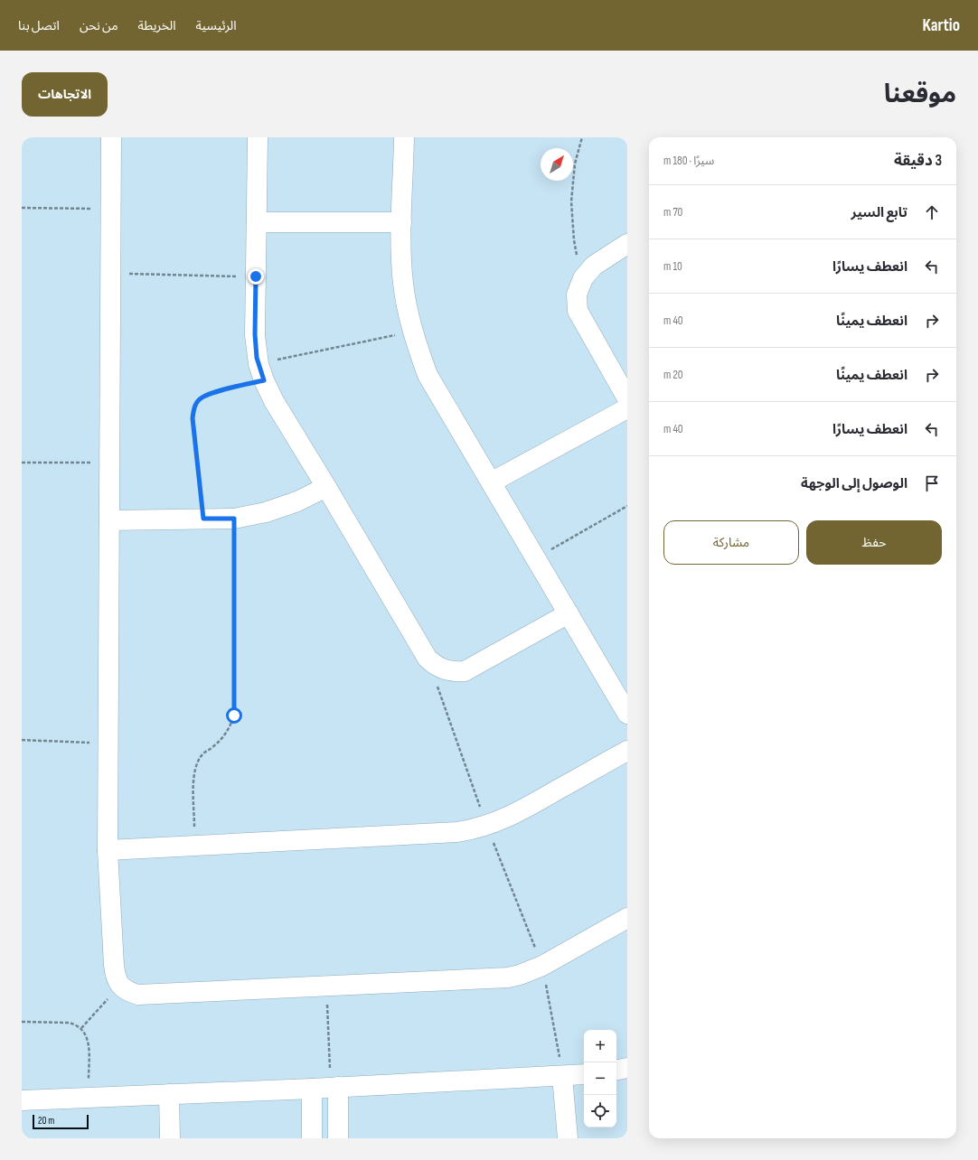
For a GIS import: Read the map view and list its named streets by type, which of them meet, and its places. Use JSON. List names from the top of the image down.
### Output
{
  "scale_bar": "20 m",
  "north": "top right",
  "page": {
    "header": "Kartio",
    "nav": [
      "الرئيسية",
      "الخريطة",
      "من نحن",
      "اتصل بنا"
    ],
    "title": "موقعنا",
    "buttons": [
      "الاتجاهات",
      ["حفظ", "مشاركة"]
    ],
    "heading": ["3 دقيقة", "سيرًا · 180 m"],
    "list": [
      ["تابع السير", "70 m"],
      ["انعطف يسارًا", "10 m"],
      ["انعطف يمينًا", "40 m"],
      ["انعطف يمينًا", "20 m"],
      ["انعطف يسارًا", "40 m"],
      "الوصول إلى الوجهة"
    ],
    "map_buttons": ["+", "−"],
    "scale": "20 m"
  }
}
